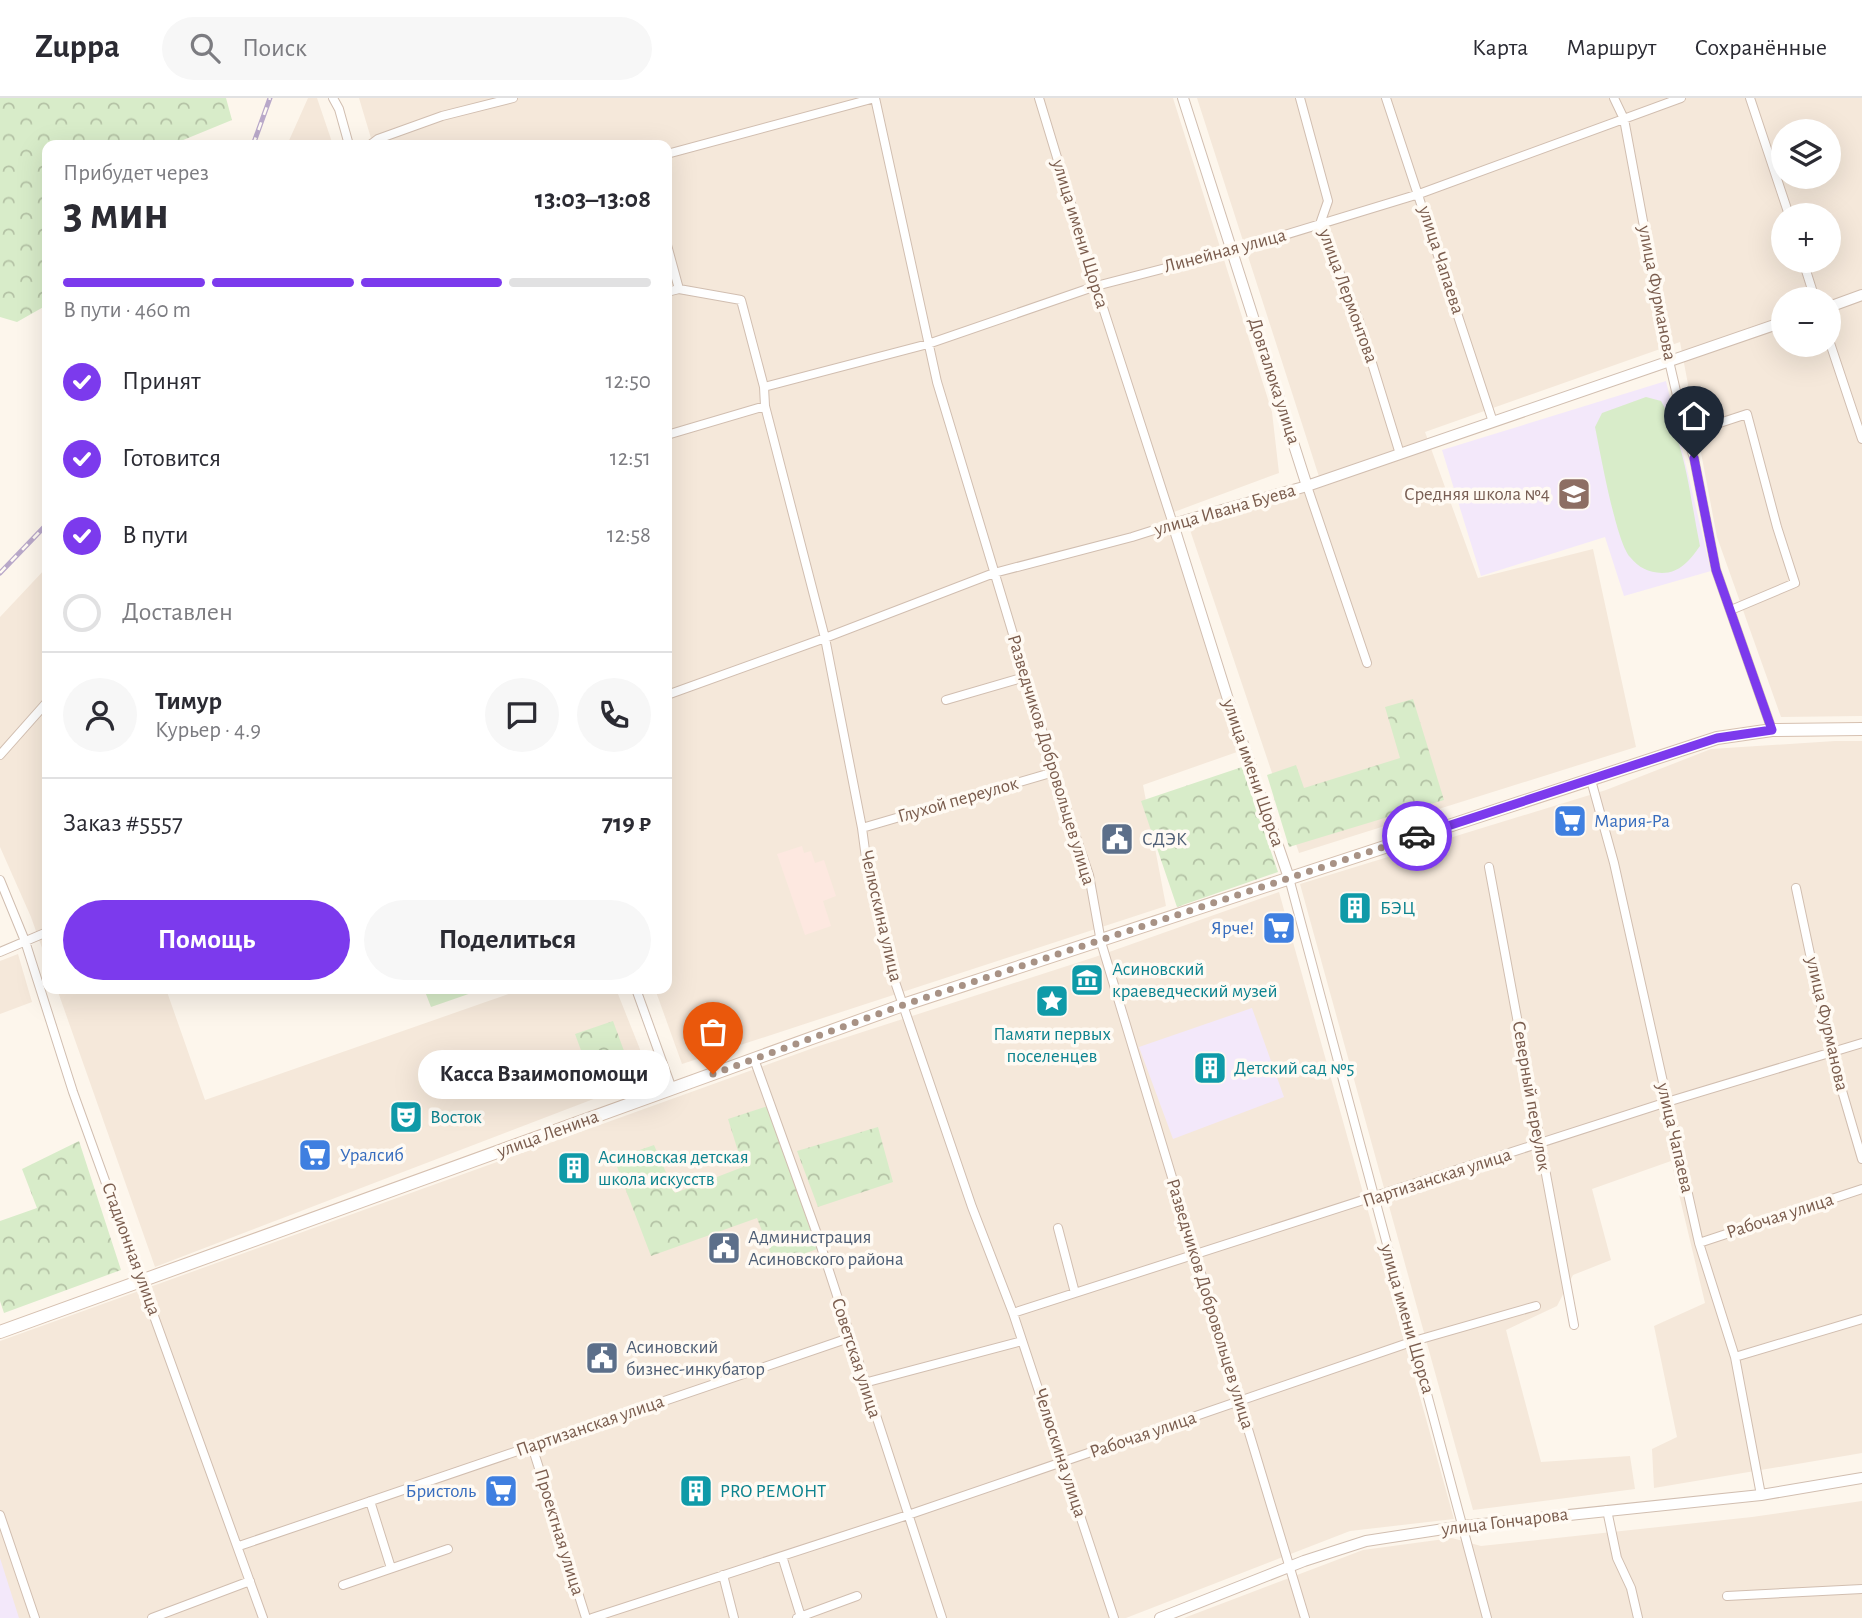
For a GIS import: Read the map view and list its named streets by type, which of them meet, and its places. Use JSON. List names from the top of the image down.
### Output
{
  "streets": {
    "main road": ["улица Ленина"],
    "street": [
      "улица имени Щорса",
      "Линейная улица",
      "улица Чапаева",
      "улица Фурманова",
      "улица Лермонтова",
      "Довгалюка улица",
      "улица Ивана Буева",
      "Разведчиков Добровольцев улица",
      "Глухой переулок",
      "Челюскина улица",
      "Северный переулок",
      "Партизанская улица",
      "Рабочая улица",
      "Стадионная улица",
      "Советская улица",
      "улица Гончарова",
      "Проектная улица"
    ]
  },
  "crossings": [
    ["улица имени Щорса", "Линейная улица"],
    ["улица имени Щорса", "улица Ивана Буева"],
    ["улица имени Щорса", "улица Ленина"],
    ["улица имени Щорса", "Партизанская улица"],
    ["улица имени Щорса", "Рабочая улица"],
    ["улица имени Щорса", "улица Гончарова"],
    ["Линейная улица", "улица Чапаева"],
    ["Линейная улица", "улица Фурманова"],
    ["Линейная улица", "улица Лермонтова"],
    ["Линейная улица", "Довгалюка улица"],
    ["Линейная улица", "Разведчиков Добровольцев улица"],
    ["Линейная улица", "Челюскина улица"],
    ["улица Чапаева", "улица Ивана Буева"],
    ["улица Чапаева", "улица Ленина"],
    ["улица Чапаева", "Партизанская улица"],
    ["улица Чапаева", "Рабочая улица"],
    ["улица Чапаева", "улица Гончарова"],
    ["улица Фурманова", "улица Ивана Буева"],
    ["улица Фурманова", "улица Ленина"],
    ["улица Фурманова", "Партизанская улица"],
    ["улица Лермонтова", "улица Ивана Буева"],
    ["Довгалюка улица", "улица Ивана Буева"],
    ["улица Ивана Буева", "Разведчиков Добровольцев улица"],
    ["улица Ивана Буева", "Челюскина улица"],
    ["Разведчиков Добровольцев улица", "Глухой переулок"],
    ["Разведчиков Добровольцев улица", "улица Ленина"],
    ["Разведчиков Добровольцев улица", "Партизанская улица"],
    ["Разведчиков Добровольцев улица", "Рабочая улица"],
    ["Разведчиков Добровольцев улица", "улица Гончарова"],
    ["Глухой переулок", "Челюскина улица"],
    ["Челюскина улица", "улица Ленина"],
    ["Челюскина улица", "Партизанская улица"],
    ["Челюскина улица", "Рабочая улица"],
    ["Северный переулок", "Партизанская улица"],
    ["улица Ленина", "Стадионная улица"],
    ["улица Ленина", "Советская улица"],
    ["Партизанская улица", "Стадионная улица"],
    ["Партизанская улица", "Советская улица"],
    ["Партизанская улица", "Проектная улица"],
    ["Рабочая улица", "Советская улица"]
  ],
  "places": {
    "school or university": ["Средняя школа №4"],
    "supermarket": [
      "Мария-Ра",
      "Ярче!",
      "Уралсиб",
      "Бристоль"
    ],
    "public building": ["СДЭК", "Администрация Асиновского района", "Асиновский бизнес-инкубатор"],
    "building": [
      "БЭЦ",
      "Детский сад №5",
      "Асиновская детская школа искусств",
      "PRO РЕМОНТ"
    ],
    "museum": ["Асиновский краеведческий музей"],
    "place": ["Памяти первых поселенцев"],
    "other": ["Касса Взаимопомощи"],
    "theatre": ["Восток"]
  },
  "page": {
    "header": "Zuppa",
    "search": "Поиск",
    "nav": ["Карта", "Маршрут", "Сохранённые"],
    "map_buttons": ["+", "−"],
    "heading": ["3 мин", "Прибудет через", "13:03–13:08"],
    "panel": [
      "Тимур",
      "Курьер · 4.9",
      "Заказ #5557",
      "719 ₽"
    ],
    "bar": "В пути · 460 m",
    "list": [
      ["Принят", "12:50"],
      ["Готовится", "12:51"],
      ["В пути", "12:58"],
      "Доставлен"
    ],
    "buttons": ["Помощь", "Поделиться"],
    "bubble": "Касса Взаимопомощи"
  }
}
